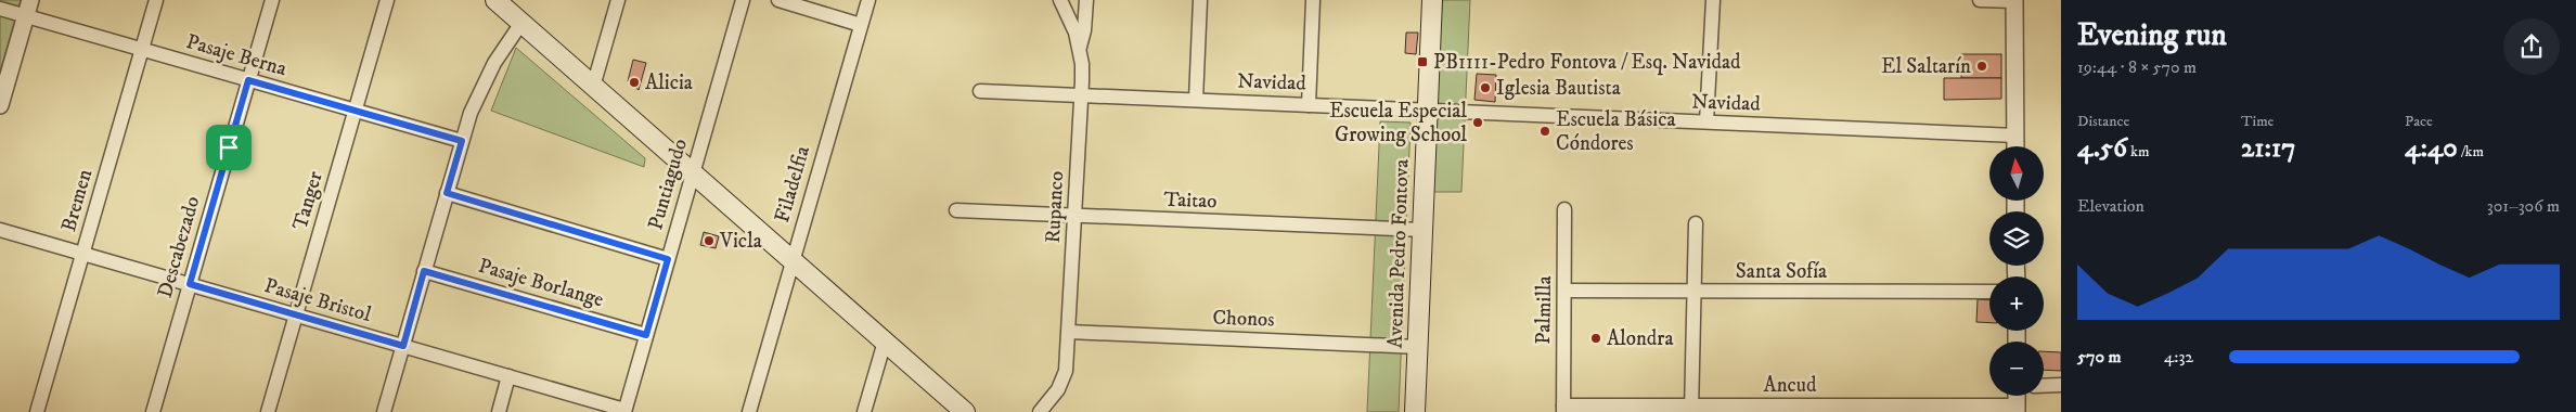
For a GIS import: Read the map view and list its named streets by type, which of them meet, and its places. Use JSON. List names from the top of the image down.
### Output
{
  "streets": {
    "main road": ["Avenida Pedro Fontova"],
    "street": [
      "Pasaje Berna",
      "Navidad",
      "Puntiagudo",
      "Filadelfia",
      "Bremen",
      "Tanger",
      "Taitao",
      "Rupanco",
      "Descabezado",
      "Santa Sofía",
      "Pasaje Borlange",
      "Pasaje Bristol",
      "Palmilla",
      "Chonos",
      "Ancud"
    ]
  },
  "crossings": [
    ["Pasaje Berna", "Bremen"],
    ["Pasaje Berna", "Tanger"],
    ["Pasaje Berna", "Descabezado"],
    ["Navidad", "Rupanco"],
    ["Navidad", "Avenida Pedro Fontova"],
    ["Puntiagudo", "Pasaje Borlange"],
    ["Puntiagudo", "Pasaje Bristol"],
    ["Bremen", "Pasaje Bristol"],
    ["Tanger", "Pasaje Bristol"],
    ["Taitao", "Rupanco"],
    ["Taitao", "Avenida Pedro Fontova"],
    ["Rupanco", "Chonos"],
    ["Descabezado", "Pasaje Bristol"],
    ["Avenida Pedro Fontova", "Chonos"],
    ["Santa Sofía", "Palmilla"],
    ["Palmilla", "Ancud"]
  ],
  "places": {
    "transit": ["PB1111-Pedro Fontova / Esq. Navidad"],
    "other": [
      "El Saltarín",
      "Alicia",
      "Iglesia Bautista",
      "Escuela Especial Growing School",
      "Escuela Básica Cóndores",
      "Vicla",
      "Alondra"
    ]
  },
  "north": "top",
  "page": {
    "heading": ["Evening run", "19:44 · 8 × 570 m"],
    "stats": [
      ["Distance", "4.56 km"],
      ["Time", "21:17"],
      ["Pace", "4:40 /km"]
    ],
    "map_buttons": ["+", "−"],
    "chart": ["Elevation", "301–306 m"],
    "list": [
      {
        "name": "570 m",
        "note": "4:32"
      }
    ]
  }
}
